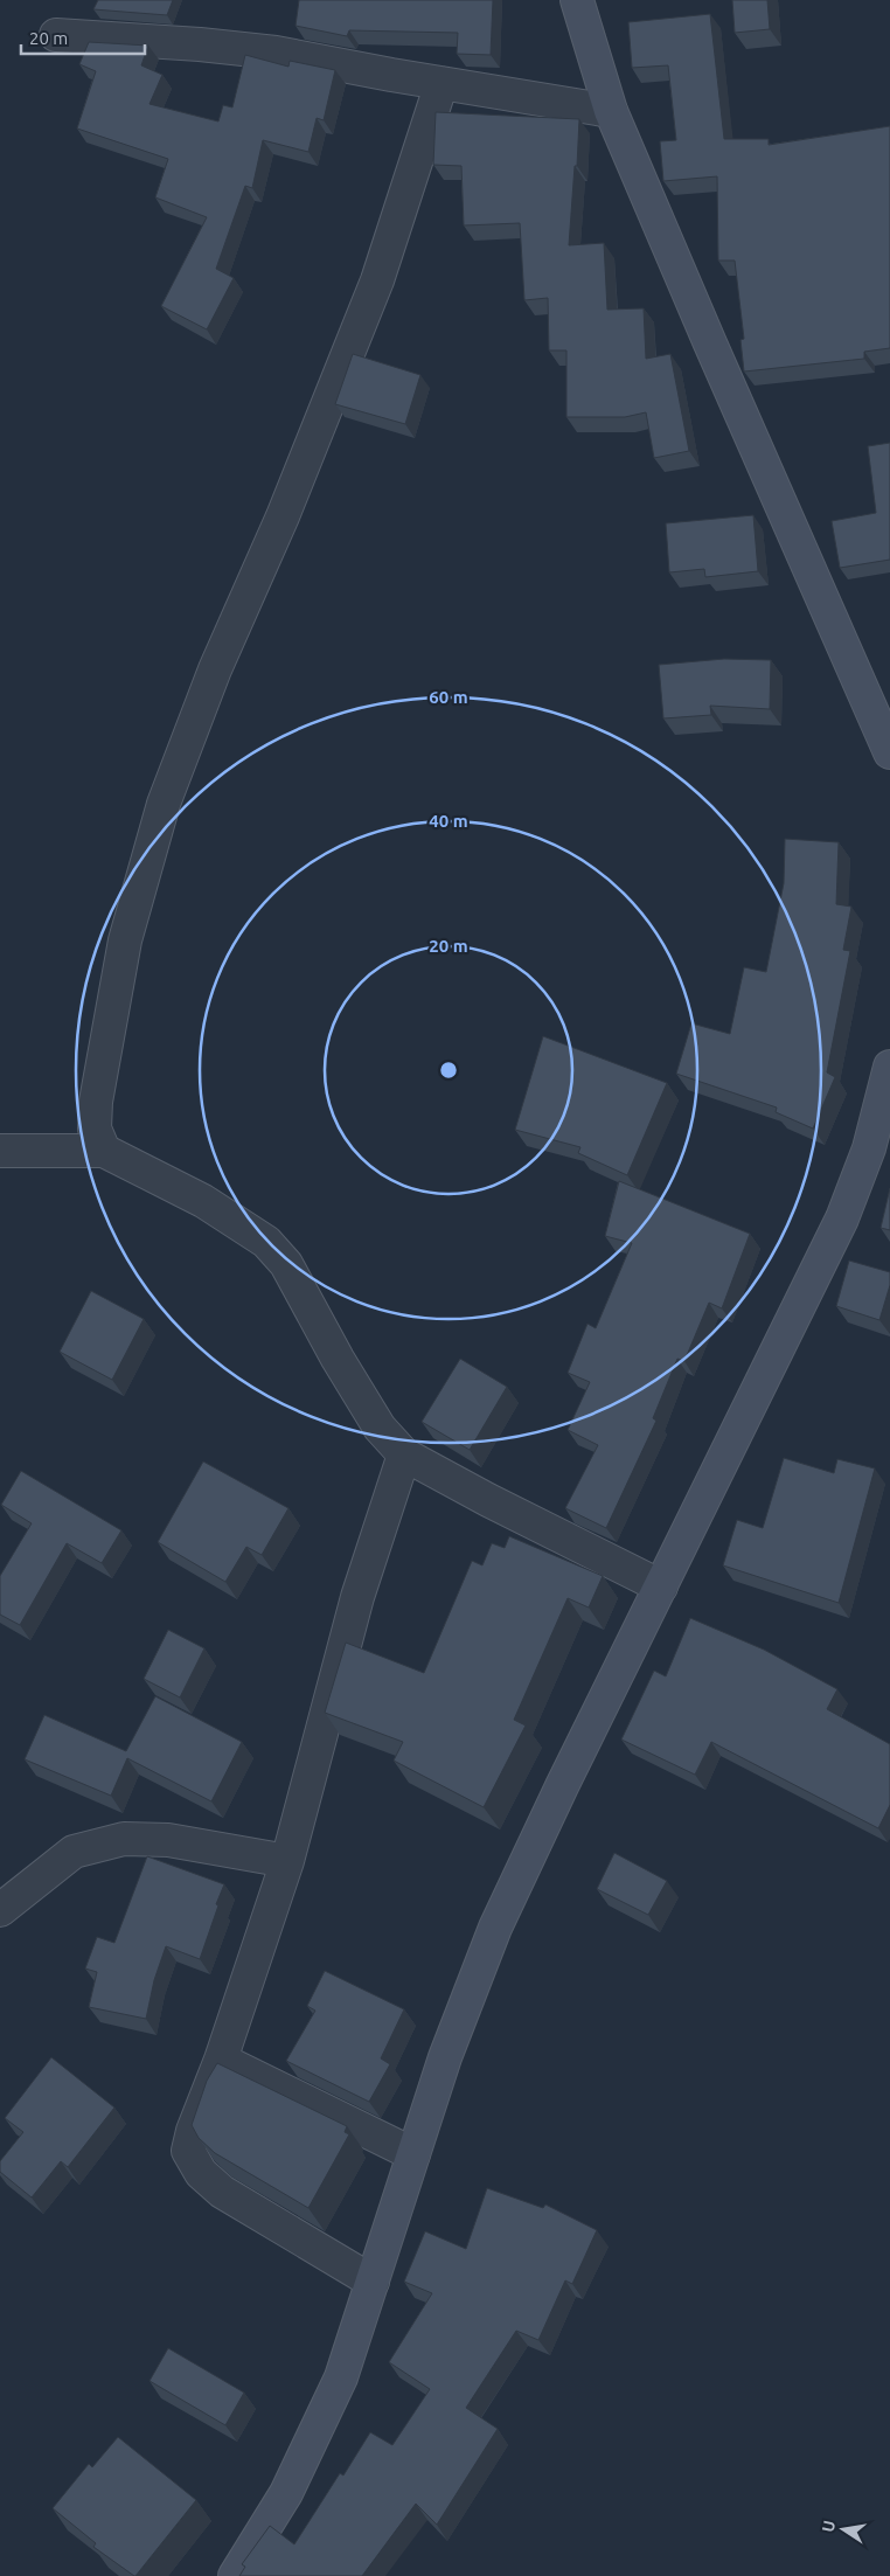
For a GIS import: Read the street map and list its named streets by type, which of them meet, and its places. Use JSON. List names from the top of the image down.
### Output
{
  "scale_bar": "20 m",
  "north": "left",
  "rings": ["60 m", "40 m", "20 m"]
}
